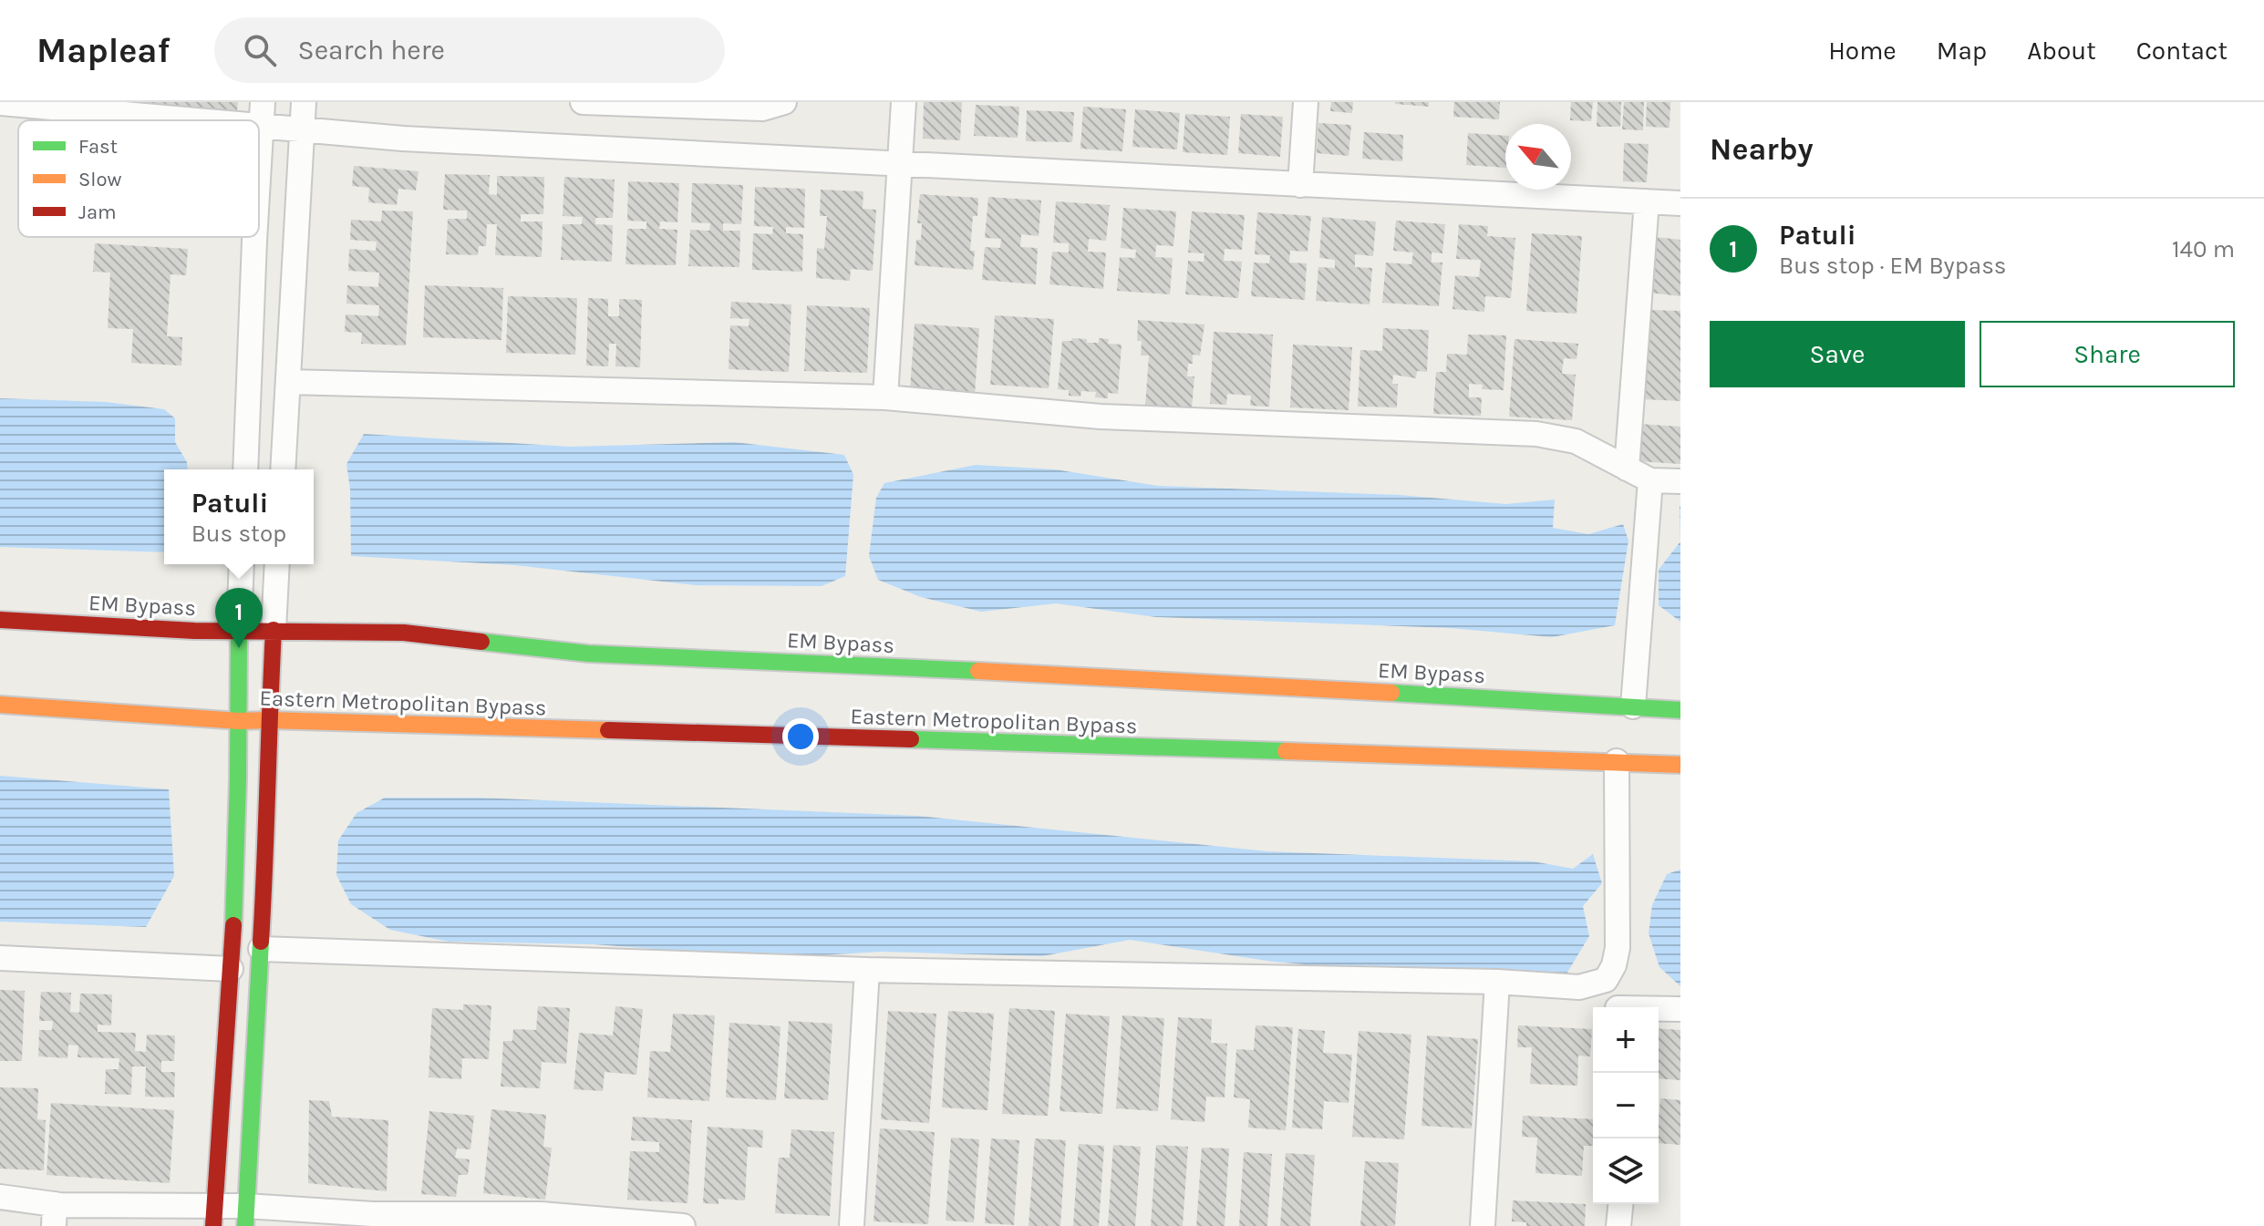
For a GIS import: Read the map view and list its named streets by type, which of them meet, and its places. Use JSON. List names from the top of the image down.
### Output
{
  "streets": {
    "main road": ["EM Bypass", "Eastern Metropolitan Bypass"]
  },
  "legend": ["Fast", "Slow", "Jam"],
  "north": "top left",
  "page": {
    "header": "Mapleaf",
    "search": "Search here",
    "nav": [
      "Home",
      "Map",
      "About",
      "Contact"
    ],
    "heading": "Nearby",
    "list": [
      {
        "mark": "1",
        "name": "Patuli",
        "note": "Bus stop · EM Bypass",
        "value": "140 m"
      }
    ],
    "buttons": ["Save", "Share"],
    "popup": ["Patuli", "Bus stop"],
    "pins": "1",
    "map_buttons": ["+", "−"]
  }
}
